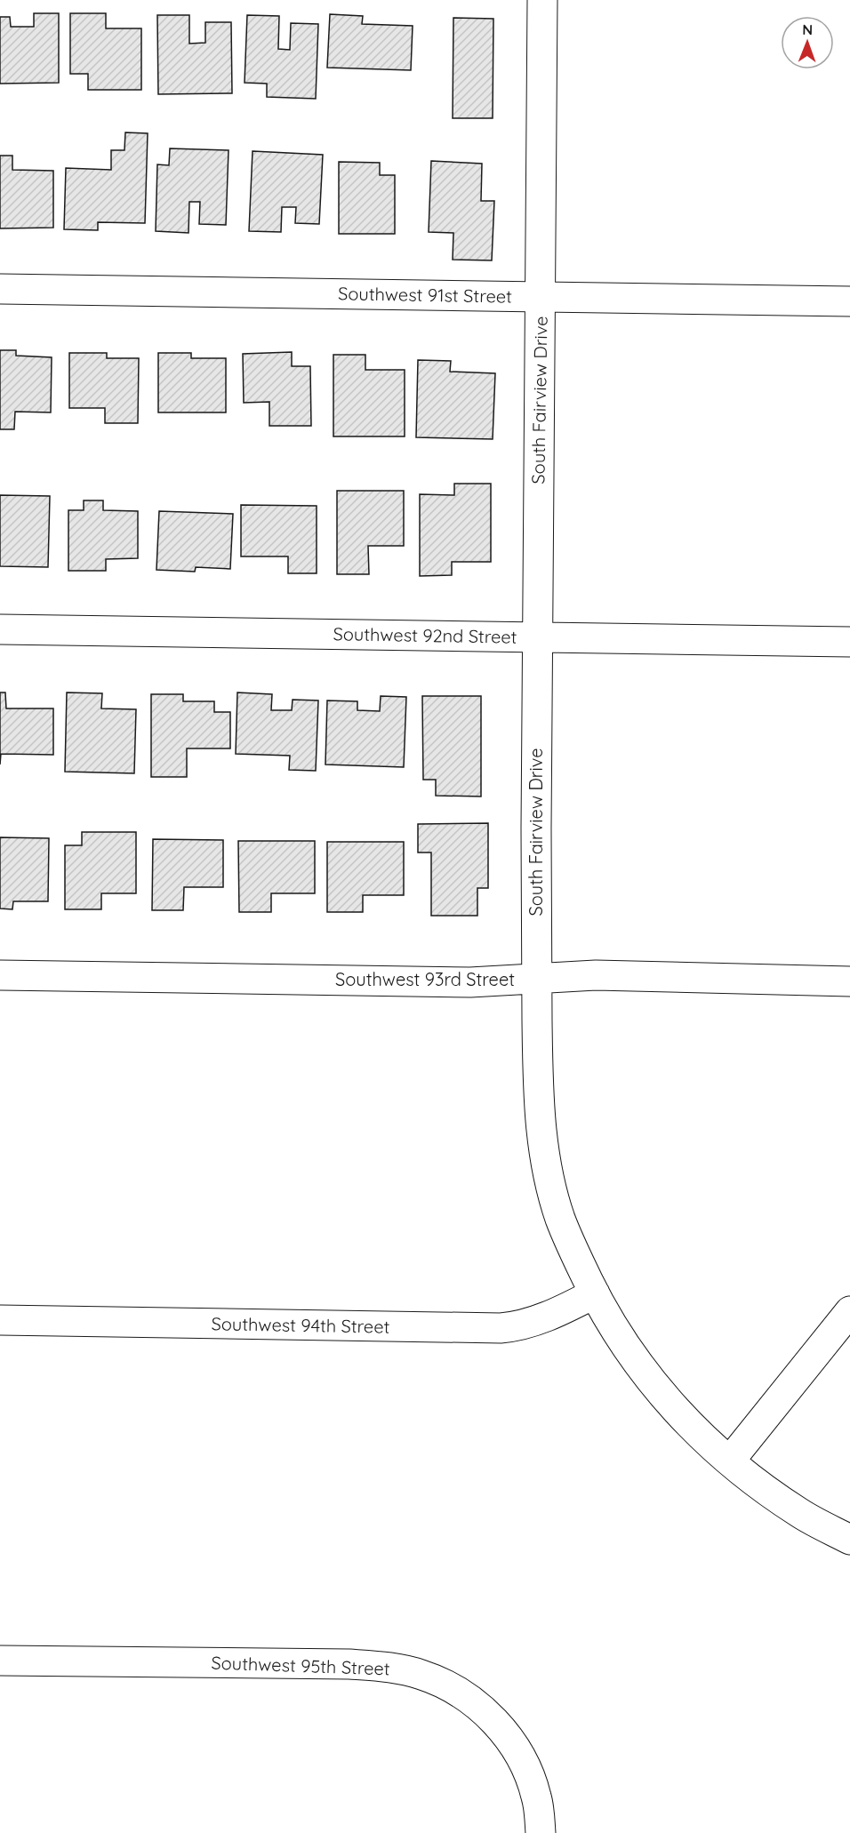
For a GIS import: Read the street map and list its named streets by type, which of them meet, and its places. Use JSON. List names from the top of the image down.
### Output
{
  "streets": {
    "street": [
      "Southwest 91st Street",
      "South Fairview Drive",
      "Southwest 92nd Street",
      "Southwest 93rd Street",
      "Southwest 94th Street",
      "Southwest 95th Street"
    ]
  },
  "crossings": [
    ["Southwest 91st Street", "South Fairview Drive"],
    ["South Fairview Drive", "Southwest 92nd Street"],
    ["South Fairview Drive", "Southwest 93rd Street"],
    ["South Fairview Drive", "Southwest 94th Street"]
  ],
  "north": "top"
}
